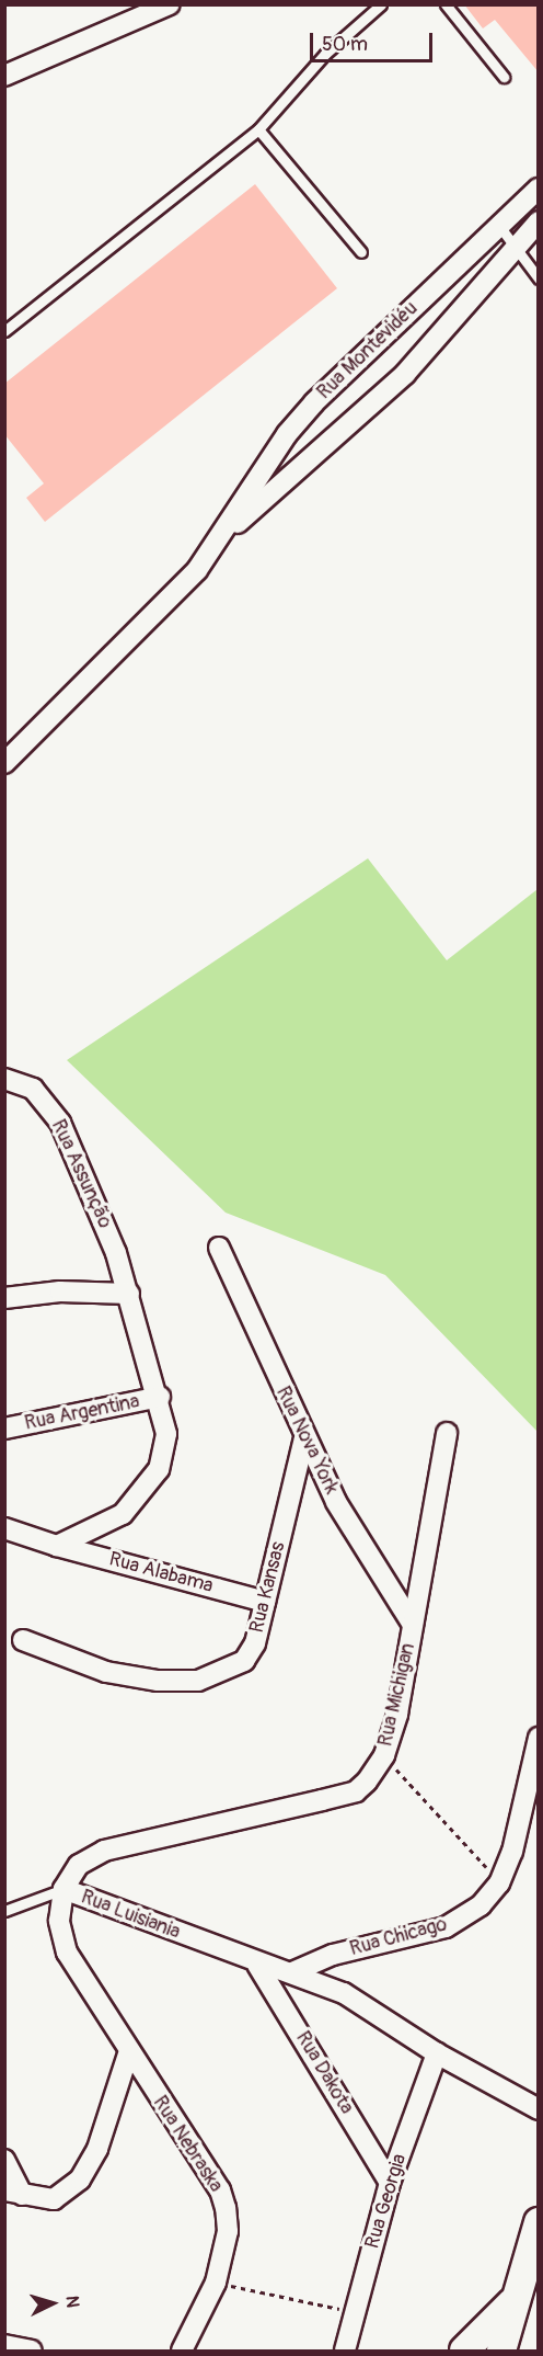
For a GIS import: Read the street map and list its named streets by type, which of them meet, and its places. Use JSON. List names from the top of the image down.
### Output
{
  "streets": {
    "street": [
      "Rua Montevidéu",
      "Rua Assunção",
      "Rua Argentina",
      "Rua Nova York",
      "Rua Alabama",
      "Rua Kansas",
      "Rua Michigan",
      "Rua Luisiania",
      "Rua Chicago",
      "Rua Dakota",
      "Rua Nebraska",
      "Rua Georgia"
    ]
  },
  "crossings": [
    ["Rua Assunção", "Rua Argentina"],
    ["Rua Assunção", "Rua Alabama"],
    ["Rua Nova York", "Rua Kansas"],
    ["Rua Nova York", "Rua Michigan"],
    ["Rua Alabama", "Rua Kansas"],
    ["Rua Michigan", "Rua Luisiania"],
    ["Rua Luisiania", "Rua Chicago"],
    ["Rua Luisiania", "Rua Dakota"],
    ["Rua Luisiania", "Rua Nebraska"],
    ["Rua Luisiania", "Rua Georgia"],
    ["Rua Dakota", "Rua Georgia"]
  ],
  "scale_bar": "50 m",
  "north": "right"
}
